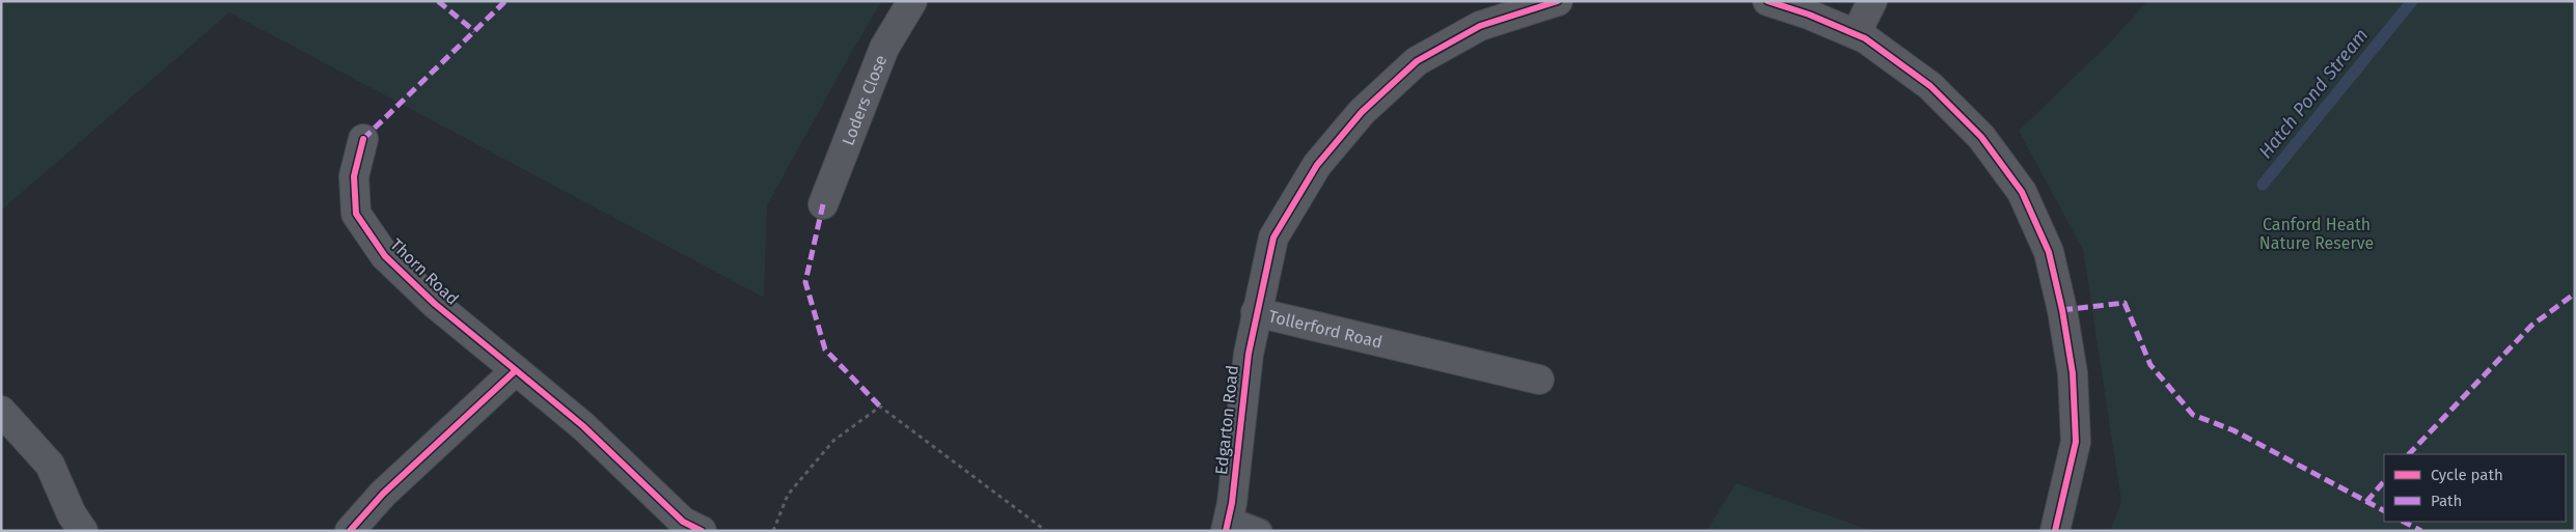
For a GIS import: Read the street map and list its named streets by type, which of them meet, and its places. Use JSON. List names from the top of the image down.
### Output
{
  "streets": {
    "street": [
      "Loders Close",
      "Thorn Road",
      "Tollerford Road",
      "Edgarton Road"
    ]
  },
  "crossings": [
    ["Tollerford Road", "Edgarton Road"]
  ],
  "water": ["Hatch Pond Stream"],
  "parks": ["Canford Heath Nature Reserve"],
  "legend": ["Cycle path", "Path"]
}
